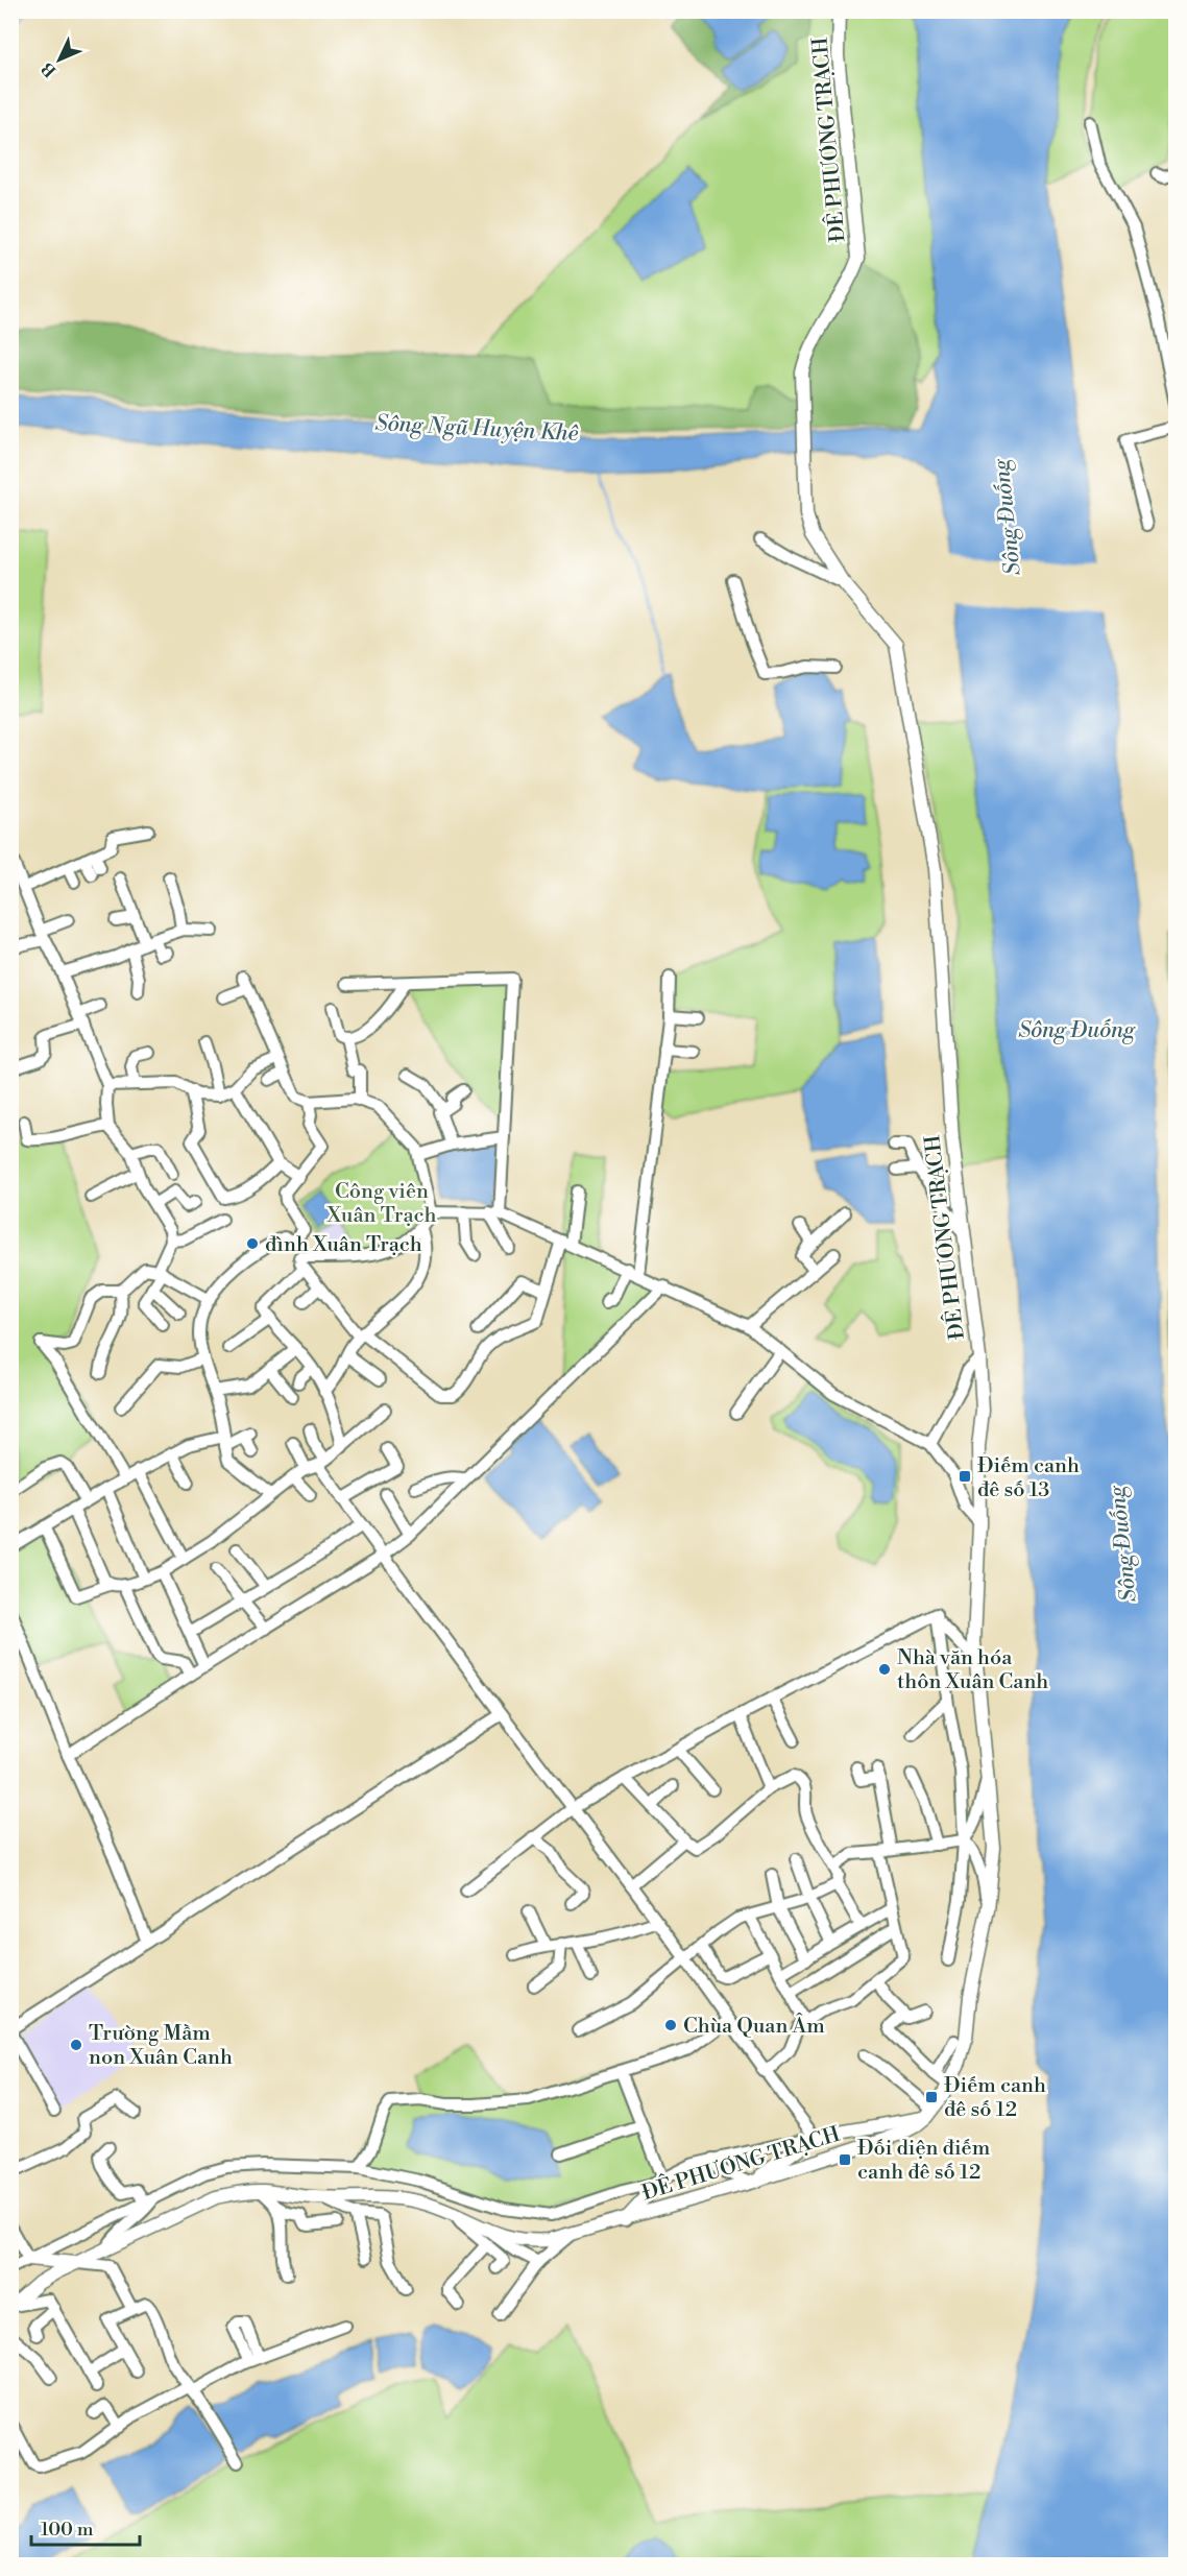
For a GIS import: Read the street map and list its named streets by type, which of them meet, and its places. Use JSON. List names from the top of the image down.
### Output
{
  "streets": {
    "main road": ["ĐÊ PHƯƠNG TRẠCH"]
  },
  "water": ["Sông Ngũ Huyện Khê", "Sông Đuống"],
  "parks": ["Công viên Xuân Trạch"],
  "places": {
    "other": [
      "đình Xuân Trạch",
      "Nhà văn hóa thôn Xuân Canh",
      "Chùa Quan Âm",
      "Trường Mầm non Xuân Canh"
    ],
    "transit": ["Điếm canh đê số 13", "Điếm canh đê số 12", "Đối diện điếm canh đê số 12"]
  },
  "scale_bar": "100 m",
  "north": "bottom left"
}
